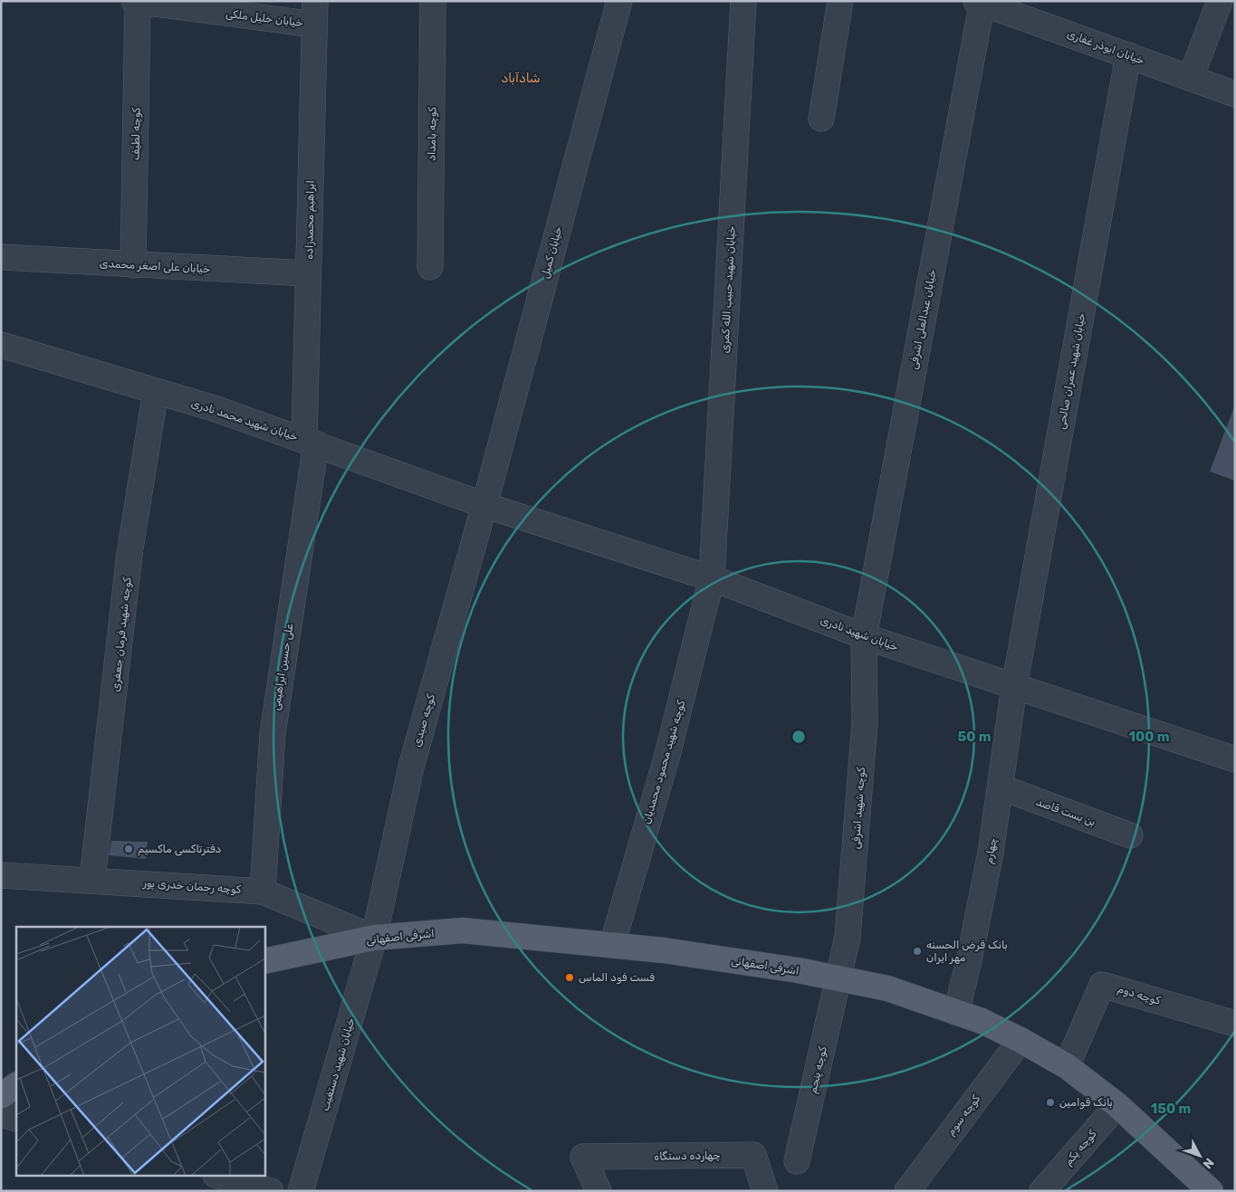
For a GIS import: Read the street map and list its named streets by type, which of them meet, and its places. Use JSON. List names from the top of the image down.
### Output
{
  "streets": {
    "main road": ["اشرفی اصفهانی"],
    "street": [
      "خیابان خلیل ملکی",
      "خیابان ابوذر غفاری",
      "کوچه لطیف",
      "کوچه بامداد",
      "ابراهیم محمدزاده",
      "خیابان کمیل",
      "خیابان علی اصغر محمدی",
      "خیابان شهید حبیب الله کمری",
      "خیابان عبدالعلی اشرفی",
      "خیابان شهید عمران صالحی",
      "خیابان شهید محمد نادری",
      "خیابان شهید نادری",
      "کوچه شهید فرمان جعفری",
      "علی حسین ابراهیمی",
      "کوچه صیدی",
      "کوچه شهید محمود محمدیان",
      "کوچه شهید اشرفی",
      "بن بست قاصد",
      "چهارم",
      "کوچه رحمان خدری پور",
      "کوچه دوم",
      "خیابان شهید دستغیب",
      "کوچه پنجم",
      "کوچه سوم",
      "کوچه یکم",
      "چهارده دستگاه"
    ]
  },
  "crossings": [
    ["خیابان خلیل ملکی", "کوچه لطیف"],
    ["خیابان خلیل ملکی", "ابراهیم محمدزاده"],
    ["خیابان ابوذر غفاری", "خیابان عبدالعلی اشرفی"],
    ["خیابان ابوذر غفاری", "خیابان شهید عمران صالحی"],
    ["کوچه لطیف", "خیابان علی اصغر محمدی"],
    ["ابراهیم محمدزاده", "خیابان علی اصغر محمدی"],
    ["ابراهیم محمدزاده", "خیابان شهید محمد نادری"],
    ["ابراهیم محمدزاده", "علی حسین ابراهیمی"],
    ["خیابان کمیل", "خیابان شهید محمد نادری"],
    ["خیابان کمیل", "خیابان شهید نادری"],
    ["خیابان کمیل", "کوچه صیدی"],
    ["خیابان شهید حبیب الله کمری", "خیابان شهید نادری"],
    ["خیابان شهید حبیب الله کمری", "کوچه شهید محمود محمدیان"],
    ["خیابان عبدالعلی اشرفی", "خیابان شهید نادری"],
    ["خیابان عبدالعلی اشرفی", "کوچه شهید اشرفی"],
    ["خیابان شهید عمران صالحی", "خیابان شهید نادری"],
    ["خیابان شهید عمران صالحی", "چهارم"],
    ["خیابان شهید محمد نادری", "خیابان شهید نادری"],
    ["خیابان شهید محمد نادری", "کوچه شهید فرمان جعفری"],
    ["خیابان شهید محمد نادری", "علی حسین ابراهیمی"],
    ["خیابان شهید محمد نادری", "کوچه صیدی"],
    ["خیابان شهید نادری", "کوچه صیدی"],
    ["خیابان شهید نادری", "کوچه شهید محمود محمدیان"],
    ["خیابان شهید نادری", "کوچه شهید اشرفی"],
    ["خیابان شهید نادری", "چهارم"],
    ["کوچه شهید فرمان جعفری", "کوچه رحمان خدری پور"],
    ["علی حسین ابراهیمی", "کوچه رحمان خدری پور"],
    ["کوچه صیدی", "کوچه رحمان خدری پور"],
    ["کوچه صیدی", "اشرفی اصفهانی"],
    ["کوچه صیدی", "خیابان شهید دستغیب"],
    ["کوچه شهید محمود محمدیان", "اشرفی اصفهانی"],
    ["کوچه شهید اشرفی", "اشرفی اصفهانی"],
    ["کوچه شهید اشرفی", "کوچه پنجم"],
    ["بن بست قاصد", "چهارم"],
    ["چهارم", "اشرفی اصفهانی"],
    ["کوچه رحمان خدری پور", "اشرفی اصفهانی"],
    ["کوچه رحمان خدری پور", "خیابان شهید دستغیب"],
    ["اشرفی اصفهانی", "کوچه دوم"],
    ["اشرفی اصفهانی", "خیابان شهید دستغیب"],
    ["اشرفی اصفهانی", "کوچه پنجم"],
    ["اشرفی اصفهانی", "کوچه سوم"],
    ["اشرفی اصفهانی", "کوچه یکم"]
  ],
  "districts": ["شادآباد"],
  "places": [
    "دفترتاکسی ماکسیم",
    "بانک قرض الحسنه مهر ایران",
    "فست فود الماس",
    "بانک قوامین"
  ],
  "north": "bottom right",
  "rings": ["50 m", "100 m", "150 m"]
}
